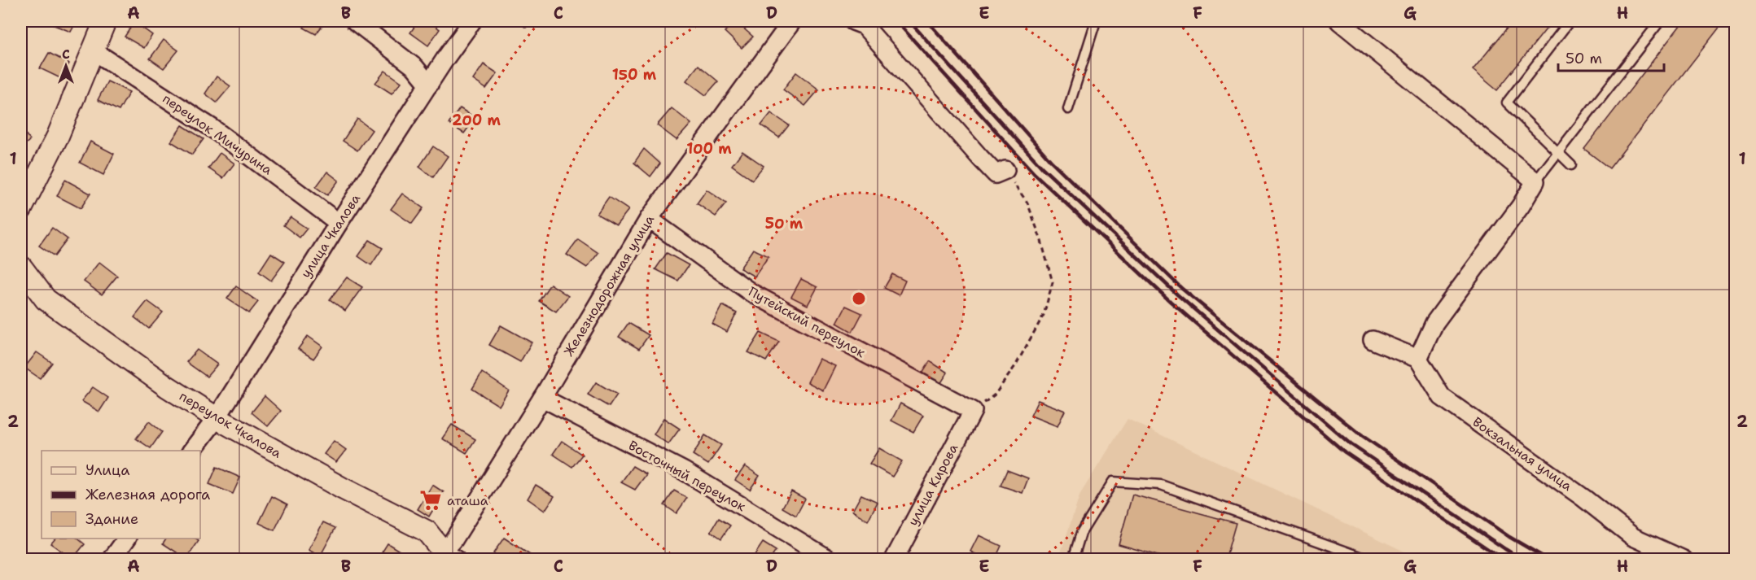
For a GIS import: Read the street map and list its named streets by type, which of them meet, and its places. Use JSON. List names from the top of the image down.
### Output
{
  "streets": {
    "street": [
      "переулок Мичурина",
      "улица Чкалова",
      "Железнодорожная улица",
      "Путейский переулок",
      "переулок Чкалова",
      "Вокзальная улица",
      "Восточный переулок",
      "улица Кирова"
    ]
  },
  "crossings": [
    ["переулок Мичурина", "улица Чкалова"],
    ["улица Чкалова", "переулок Чкалова"],
    ["Железнодорожная улица", "Путейский переулок"],
    ["Железнодорожная улица", "переулок Чкалова"],
    ["Железнодорожная улица", "Восточный переулок"],
    ["Путейский переулок", "улица Кирова"]
  ],
  "places": {
    "supermarket": ["аташа"]
  },
  "legend": ["Улица", "Железная дорога", "Здание"],
  "scale_bar": "50 m",
  "north": "top",
  "grid": {
    "columns": [
      "A",
      "B",
      "C",
      "D",
      "E",
      "F",
      "G",
      "H"
    ],
    "rows": ["1", "2"]
  },
  "rings": [
    "150 m",
    "200 m",
    "100 m",
    "50 m"
  ]
}
